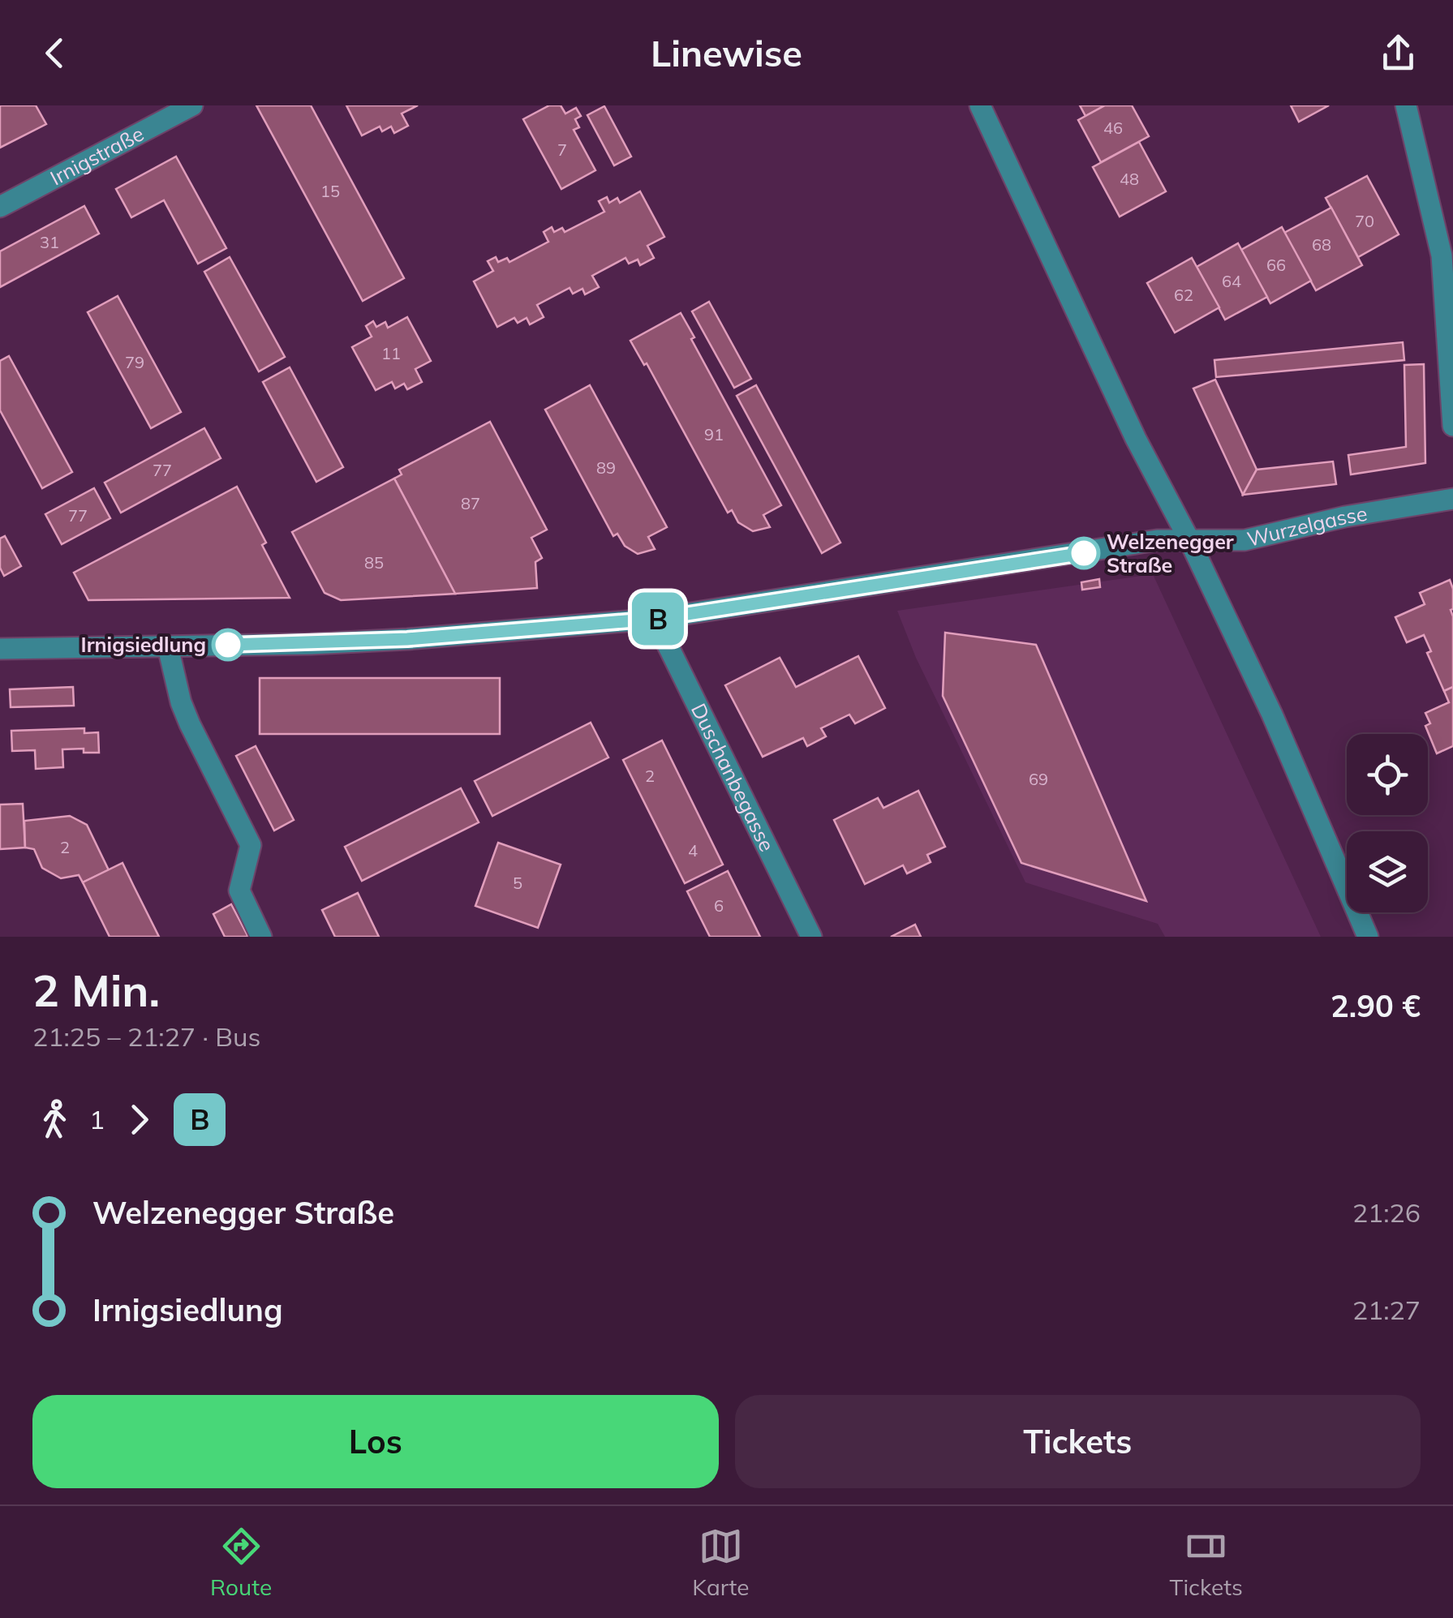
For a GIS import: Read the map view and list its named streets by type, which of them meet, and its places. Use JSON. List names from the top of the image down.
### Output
{
  "streets": {
    "street": ["Irnigstraße", "Wurzelgasse", "Duschanbegasse"]
  },
  "crossings": [
    ["Wurzelgasse", "Duschanbegasse"]
  ],
  "places": ["Welzenegger Straße", "Irnigsiedlung"],
  "lines": ["bus line B"],
  "house_numbers": [
    "46",
    "7",
    "48",
    "15",
    "70",
    "31",
    "68",
    "66",
    "64",
    "62",
    "11",
    "79",
    "91",
    "89",
    "77",
    "87",
    "77",
    "85",
    "2",
    "69",
    "2",
    "4",
    "5",
    "6"
  ],
  "page": {
    "header": "Linewise",
    "on_map": "B",
    "heading": ["2 Min.", "21:25 – 21:27 · Bus", "2.90 €"],
    "legs": ["1", "B"],
    "list": [
      {
        "name": "Welzenegger Straße",
        "value": "21:26"
      },
      {
        "name": "Irnigsiedlung",
        "value": "21:27"
      }
    ],
    "buttons": ["Los", "Tickets"],
    "tabs": ["Route", "Karte", "Tickets"]
  }
}
